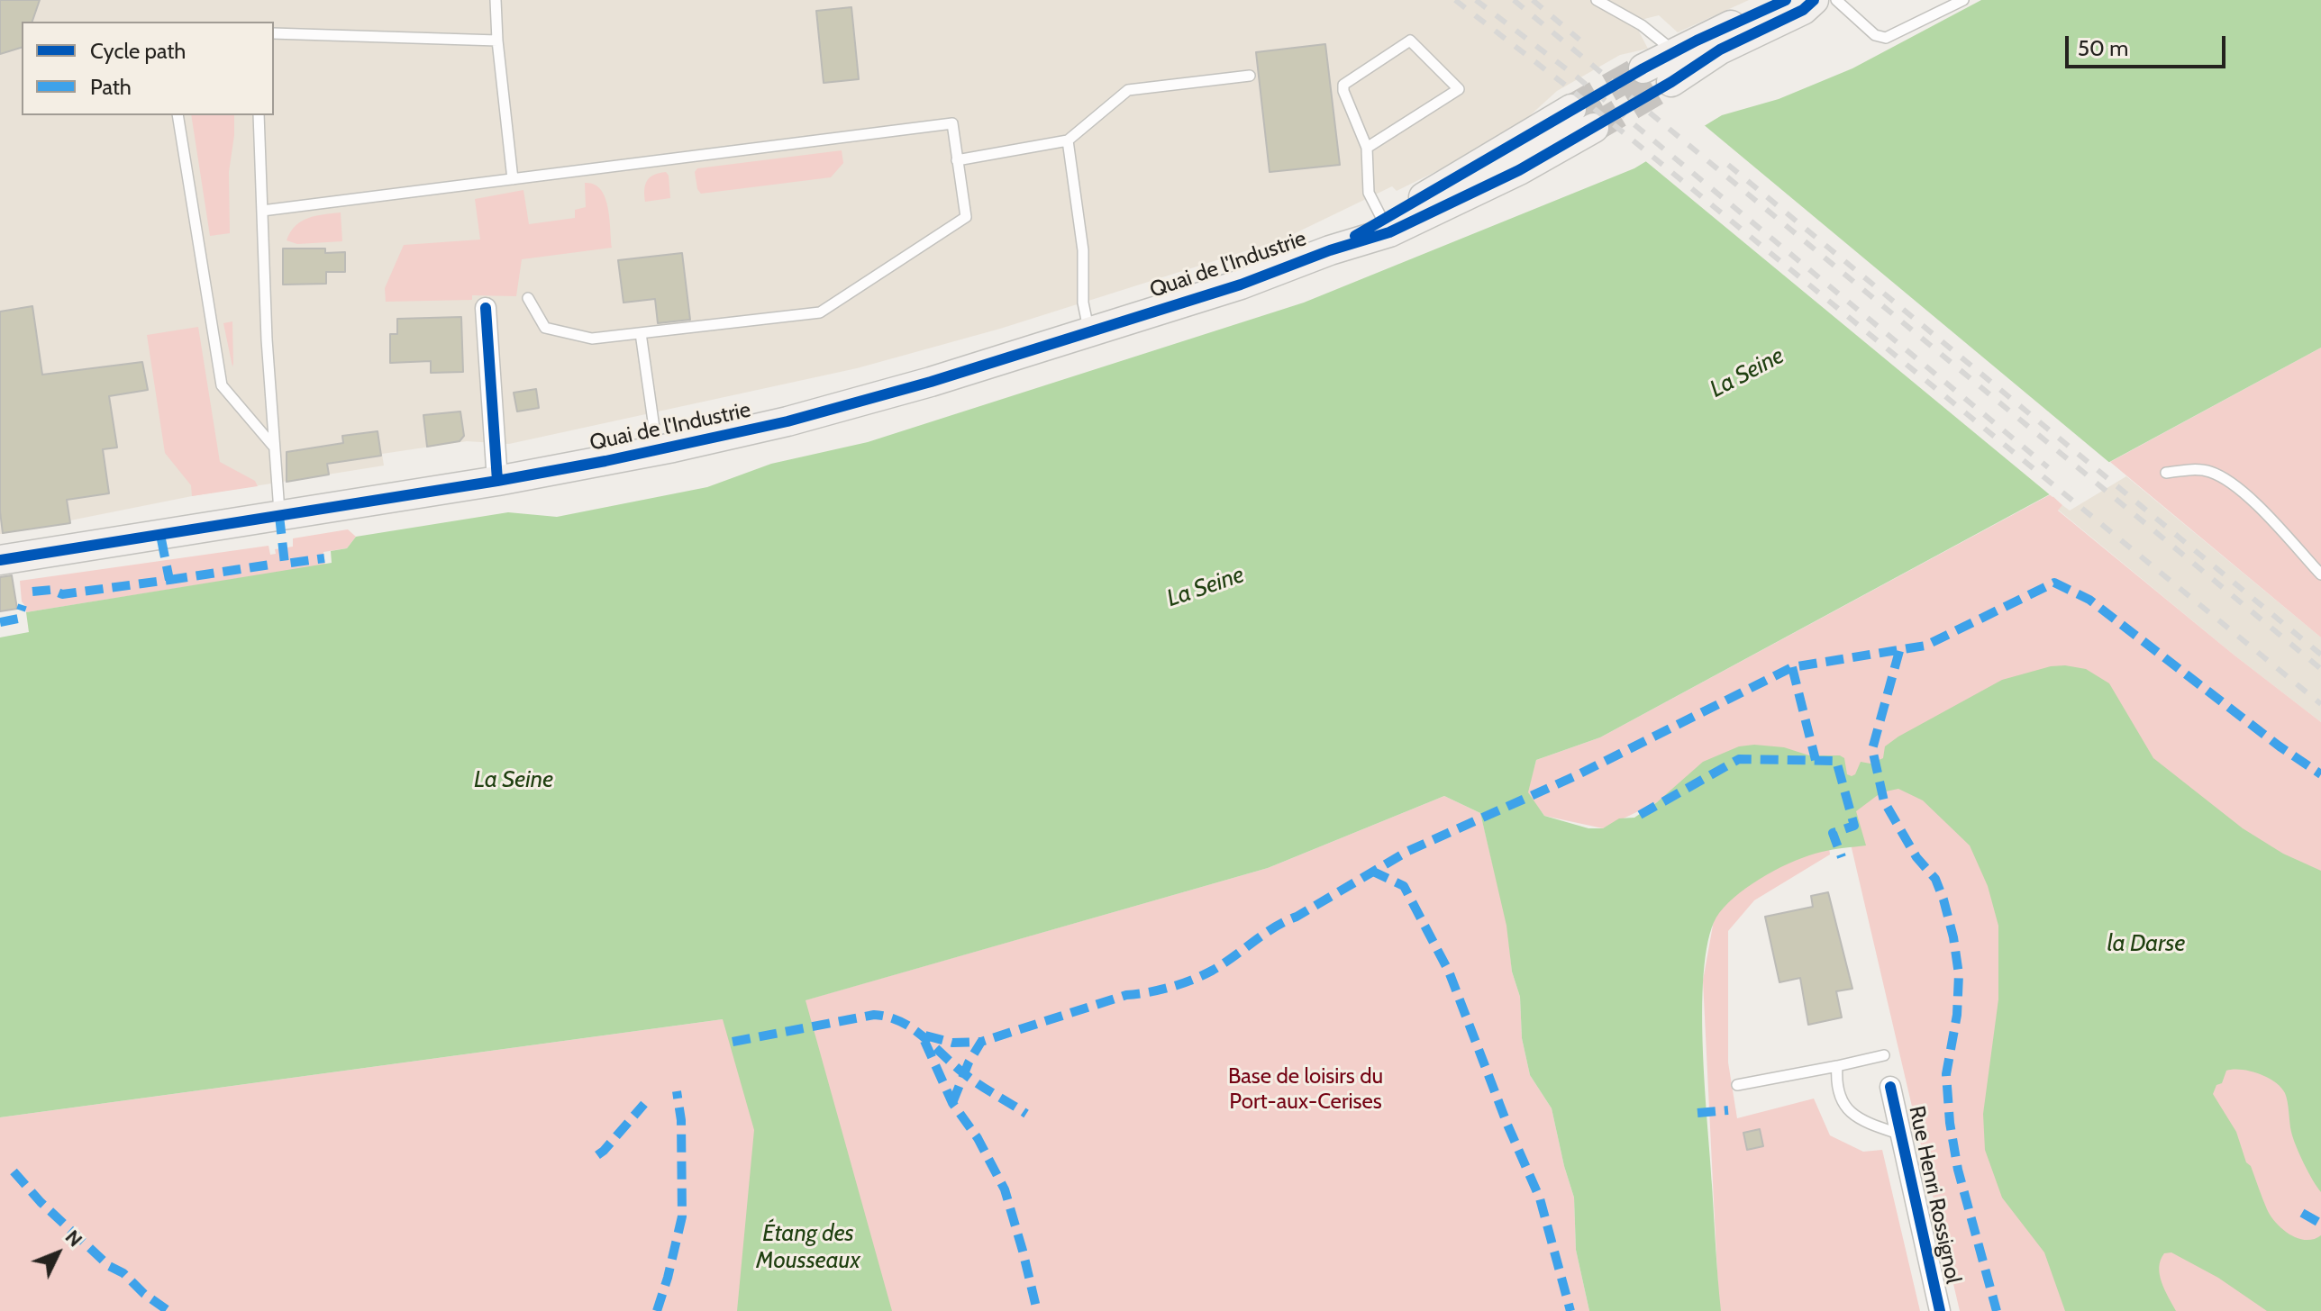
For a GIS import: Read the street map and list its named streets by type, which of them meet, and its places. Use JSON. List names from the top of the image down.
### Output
{
  "streets": {
    "main road": ["Quai de l'Industrie"],
    "street": ["Rue Henri Rossignol"]
  },
  "water": ["La Seine", "la Darse", "Étang des Mousseaux"],
  "parks": ["Base de loisirs du Port-aux-Cerises"],
  "legend": ["Cycle path", "Path"],
  "scale_bar": "50 m",
  "north": "top right"
}
